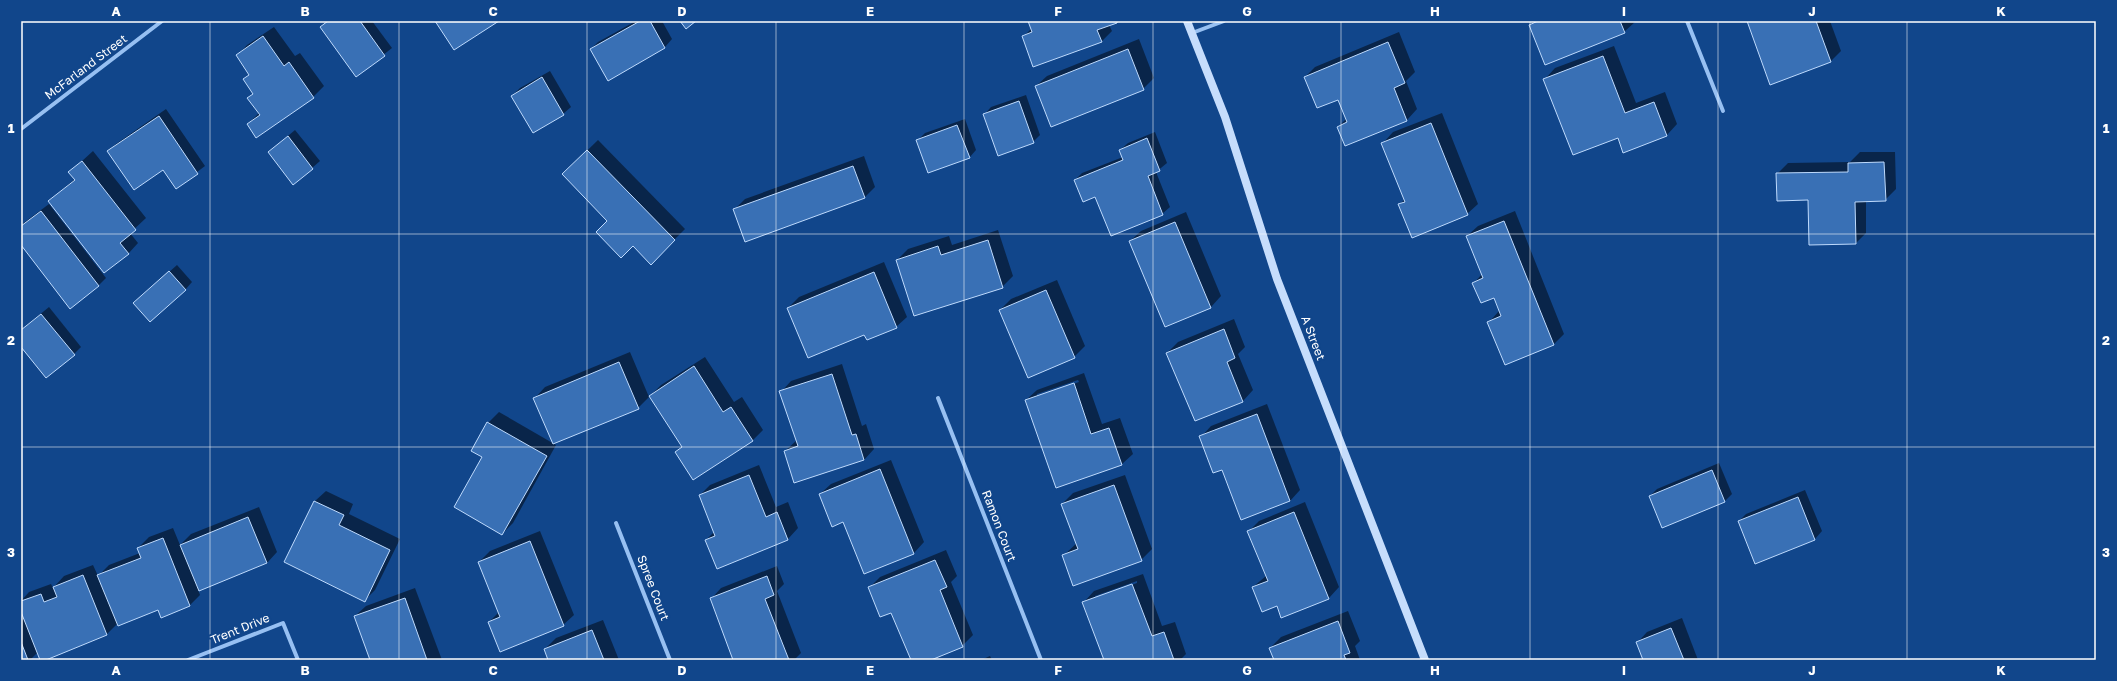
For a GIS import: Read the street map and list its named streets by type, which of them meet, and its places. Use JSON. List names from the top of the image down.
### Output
{
  "streets": {
    "street": [
      "McFarland Street",
      "A Street",
      "Ramon Court",
      "Spree Court",
      "Trent Drive"
    ]
  },
  "grid": {
    "columns": [
      "A",
      "B",
      "C",
      "D",
      "E",
      "F",
      "G",
      "H",
      "I",
      "J",
      "K"
    ],
    "rows": ["1", "2", "3"]
  }
}
